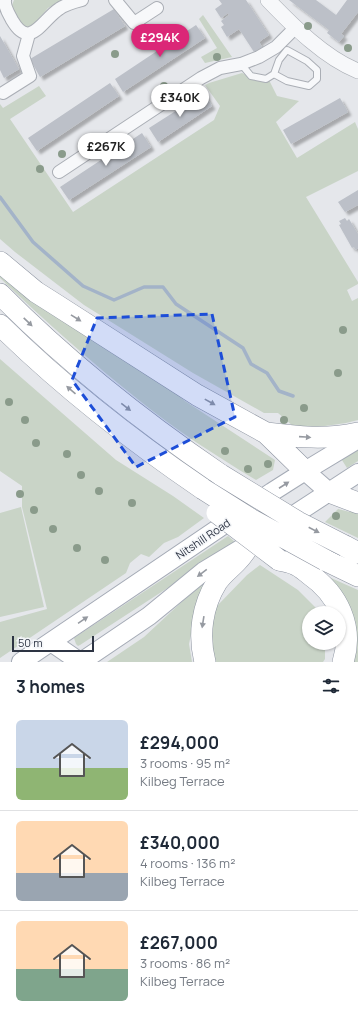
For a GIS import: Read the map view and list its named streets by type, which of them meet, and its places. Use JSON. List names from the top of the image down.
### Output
{
  "streets": {
    "main road": ["Nitshill Road"]
  },
  "scale_bar": "50 m",
  "page": {
    "price": ["£294K", "£340K", "£267K"],
    "scale": "50 m",
    "heading": "3 homes",
    "list": [
      {
        "name": "£294,000",
        "note": "3 rooms · 95 m² · Kilbeg Terrace"
      },
      {
        "name": "£340,000",
        "note": "4 rooms · 136 m² · Kilbeg Terrace"
      },
      {
        "name": "£267,000",
        "note": "3 rooms · 86 m² · Kilbeg Terrace"
      }
    ]
  }
}
